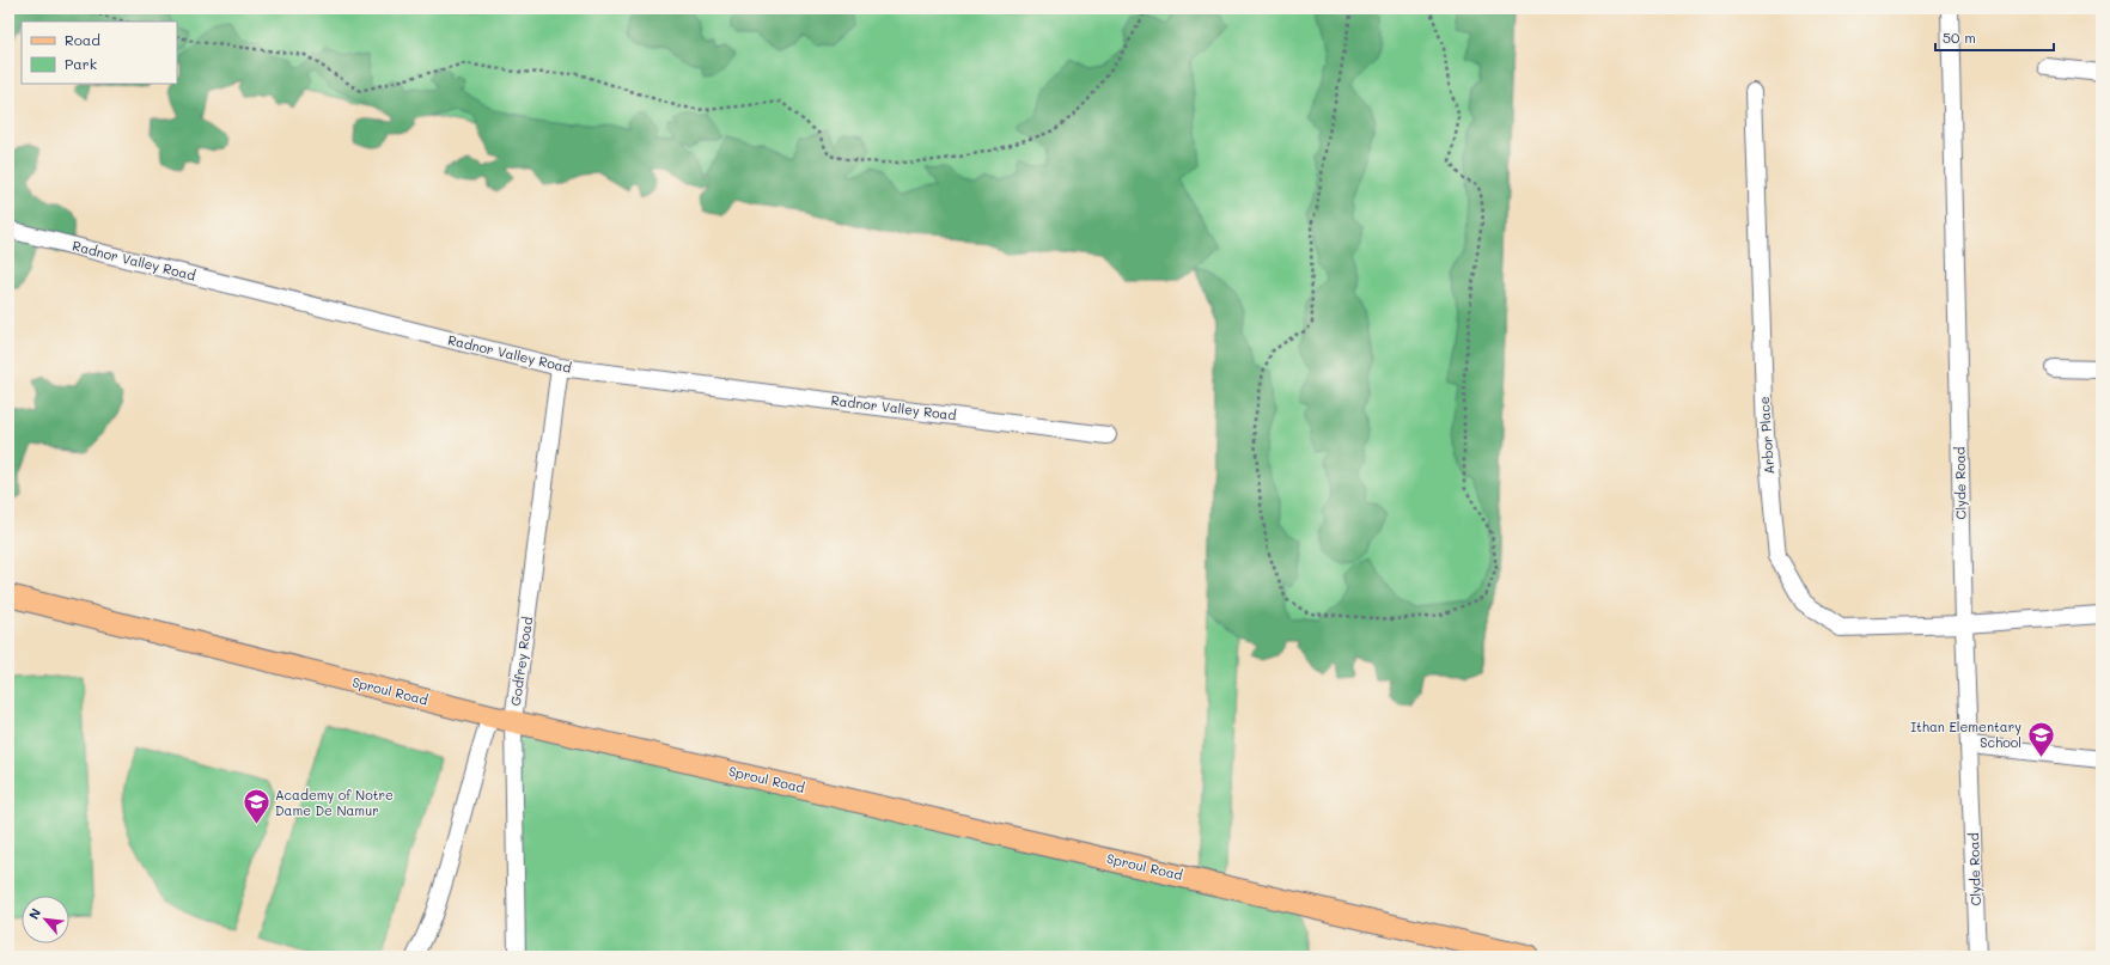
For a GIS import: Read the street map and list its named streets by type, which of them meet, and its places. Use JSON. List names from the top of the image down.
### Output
{
  "streets": {
    "main road": ["Sproul Road"],
    "street": [
      "Radnor Valley Road",
      "Arbor Place",
      "Clyde Road",
      "Godfrey Road"
    ]
  },
  "crossings": [
    ["Radnor Valley Road", "Godfrey Road"],
    ["Arbor Place", "Clyde Road"],
    ["Godfrey Road", "Sproul Road"]
  ],
  "places": {
    "school or university": ["Ithan Elementary School", "Academy of Notre Dame De Namur"]
  },
  "legend": ["Road", "Park"],
  "scale_bar": "50 m",
  "north": "top left"
}
